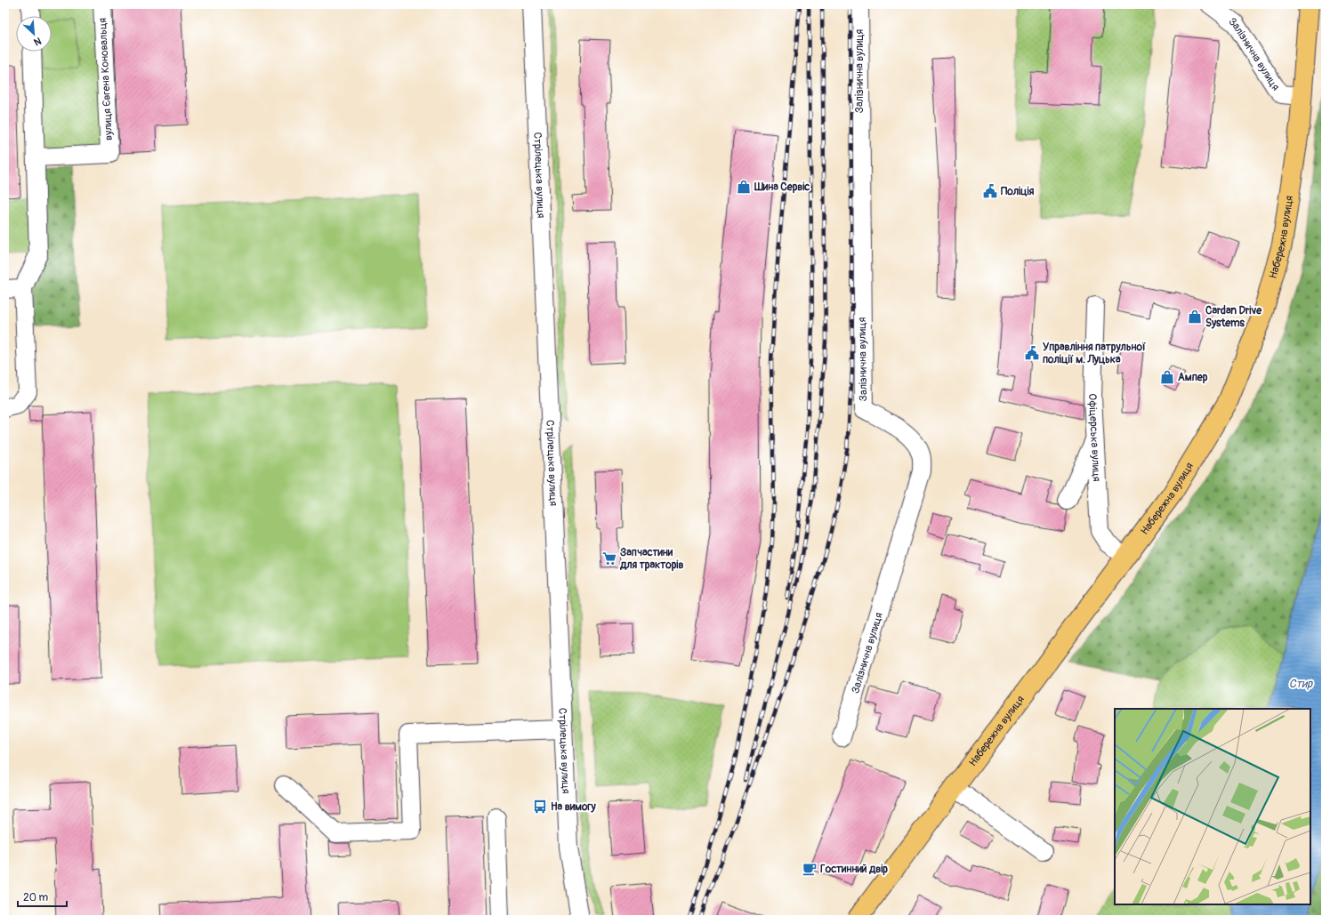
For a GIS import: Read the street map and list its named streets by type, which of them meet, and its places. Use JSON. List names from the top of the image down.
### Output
{
  "streets": {
    "main road": ["Набережна вулиця"],
    "street": [
      "Залізнична вулиця",
      "вулиця Євгена Коновальця",
      "Стрілецька вулиця",
      "Офіцерська вулиця"
    ]
  },
  "crossings": [
    ["Залізнична вулиця", "Набережна вулиця"],
    ["Набережна вулиця", "Офіцерська вулиця"]
  ],
  "water": ["Стир"],
  "places": {
    "shop": ["Шина Сервіс", "Cardan Drive Systems", "Ампер"],
    "public building": ["Поліція", "Управління патрульної поліції м. Луцька"],
    "supermarket": ["Запчастини для тракторів"],
    "bus stop": ["На вимогу"],
    "cafe": ["Гостинний двір"]
  },
  "scale_bar": "20 m",
  "north": "bottom right"
}
